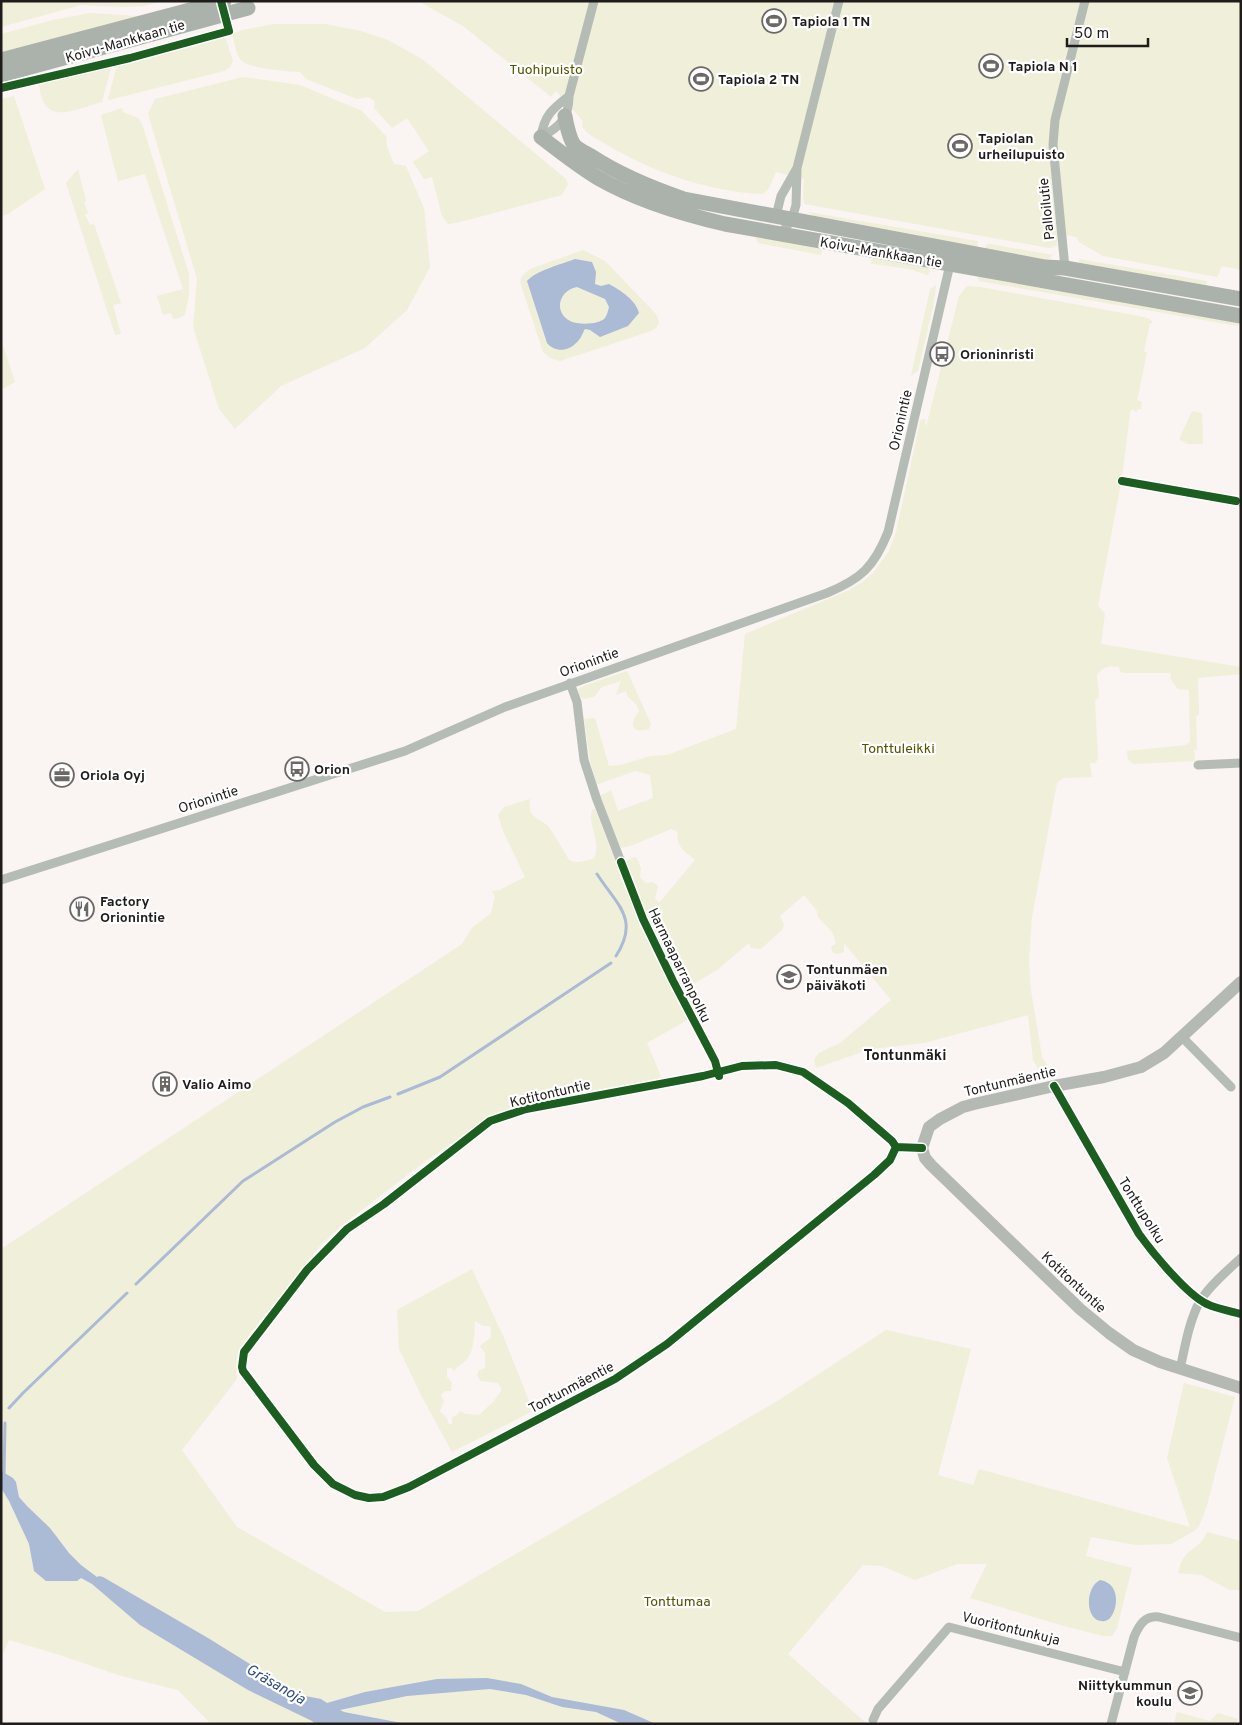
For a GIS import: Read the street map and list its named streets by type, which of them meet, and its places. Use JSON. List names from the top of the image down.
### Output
{
  "streets": {
    "main road": ["Koivu-Mankkaan tie"],
    "street": [
      "Palloilutie",
      "Orionintie",
      "Tontunmäentie",
      "Kotitontuntie",
      "Vuoritontunkuja"
    ],
    "cycle path": ["Harmaaparranpolku", "Tonttupolku"]
  },
  "crossings": [
    ["Koivu-Mankkaan tie", "Palloilutie"],
    ["Koivu-Mankkaan tie", "Orionintie"],
    ["Tontunmäentie", "Kotitontuntie"]
  ],
  "districts": ["Tontunmäki"],
  "water": ["Gräsanoja"],
  "parks": ["Tuohipuisto", "Tonttuleikki", "Tonttumaa"],
  "places": {
    "sports": [
      "Tapiola 1 TN",
      "Tapiola N 1",
      "Tapiola 2 TN",
      "Tapiolan urheilupuisto"
    ],
    "bus stop": ["Orioninristi", "Orion"],
    "office": ["Oriola Oyj"],
    "restaurant": ["Factory Orionintie"],
    "school or university": ["Tontunmäen päiväkoti", "Niittykummun koulu"],
    "building": ["Valio Aimo"]
  },
  "scale_bar": "50 m"
}
